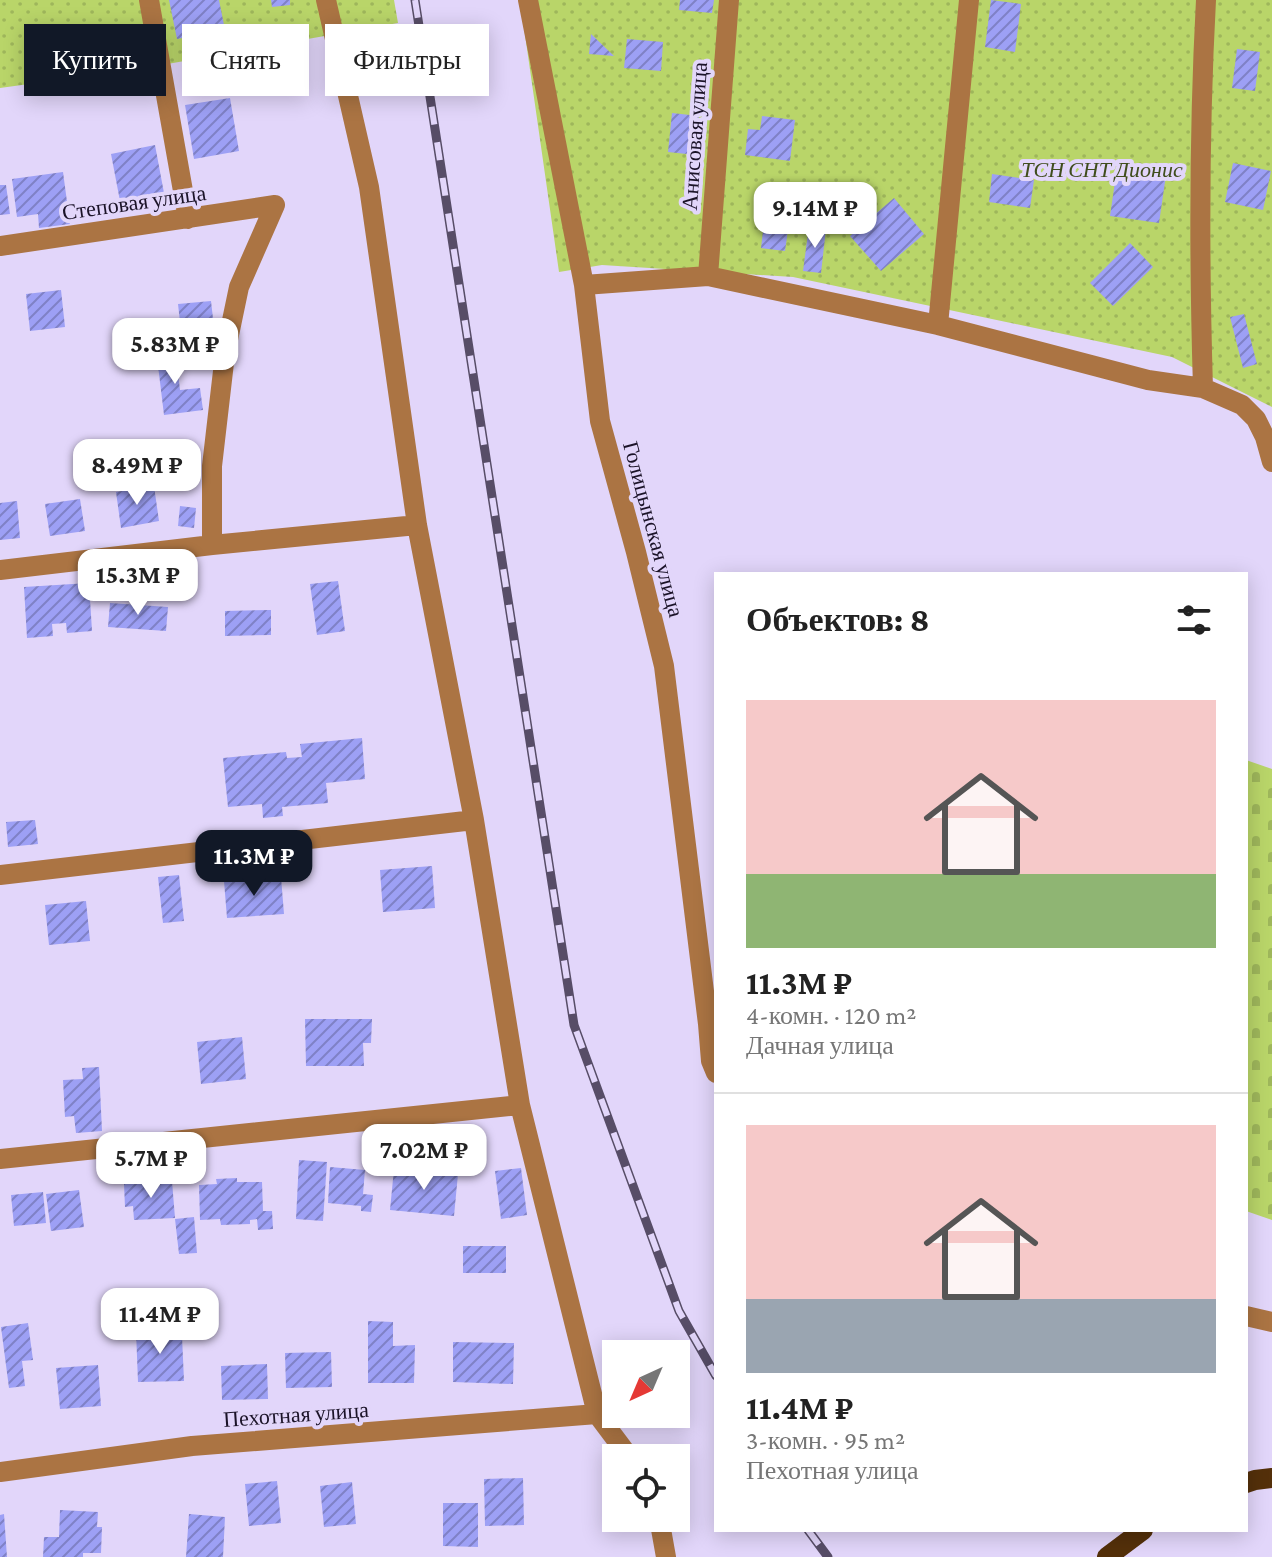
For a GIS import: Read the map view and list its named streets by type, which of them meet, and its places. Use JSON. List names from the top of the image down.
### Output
{
  "streets": {
    "street": [
      "Анисовая улица",
      "Степовая улица",
      "Голицынская улица",
      "Пехотная улица"
    ]
  },
  "parks": ["ТСН СНТ Дионис"],
  "north": "bottom left",
  "page": {
    "chip": ["Купить", "Снять", "Фильтры"],
    "price": [
      "9.14M ₽",
      "5.83M ₽",
      "8.49M ₽",
      "15.3M ₽",
      "11.3M ₽",
      "7.02M ₽",
      "5.7M ₽",
      "11.4M ₽"
    ],
    "heading": "Объектов: 8",
    "list": [
      {
        "name": "11.3M ₽",
        "note": "4-комн. · 120 m² · Дачная улица"
      },
      {
        "name": "11.4M ₽",
        "note": "3-комн. · 95 m² · Пехотная улица"
      }
    ]
  }
}
